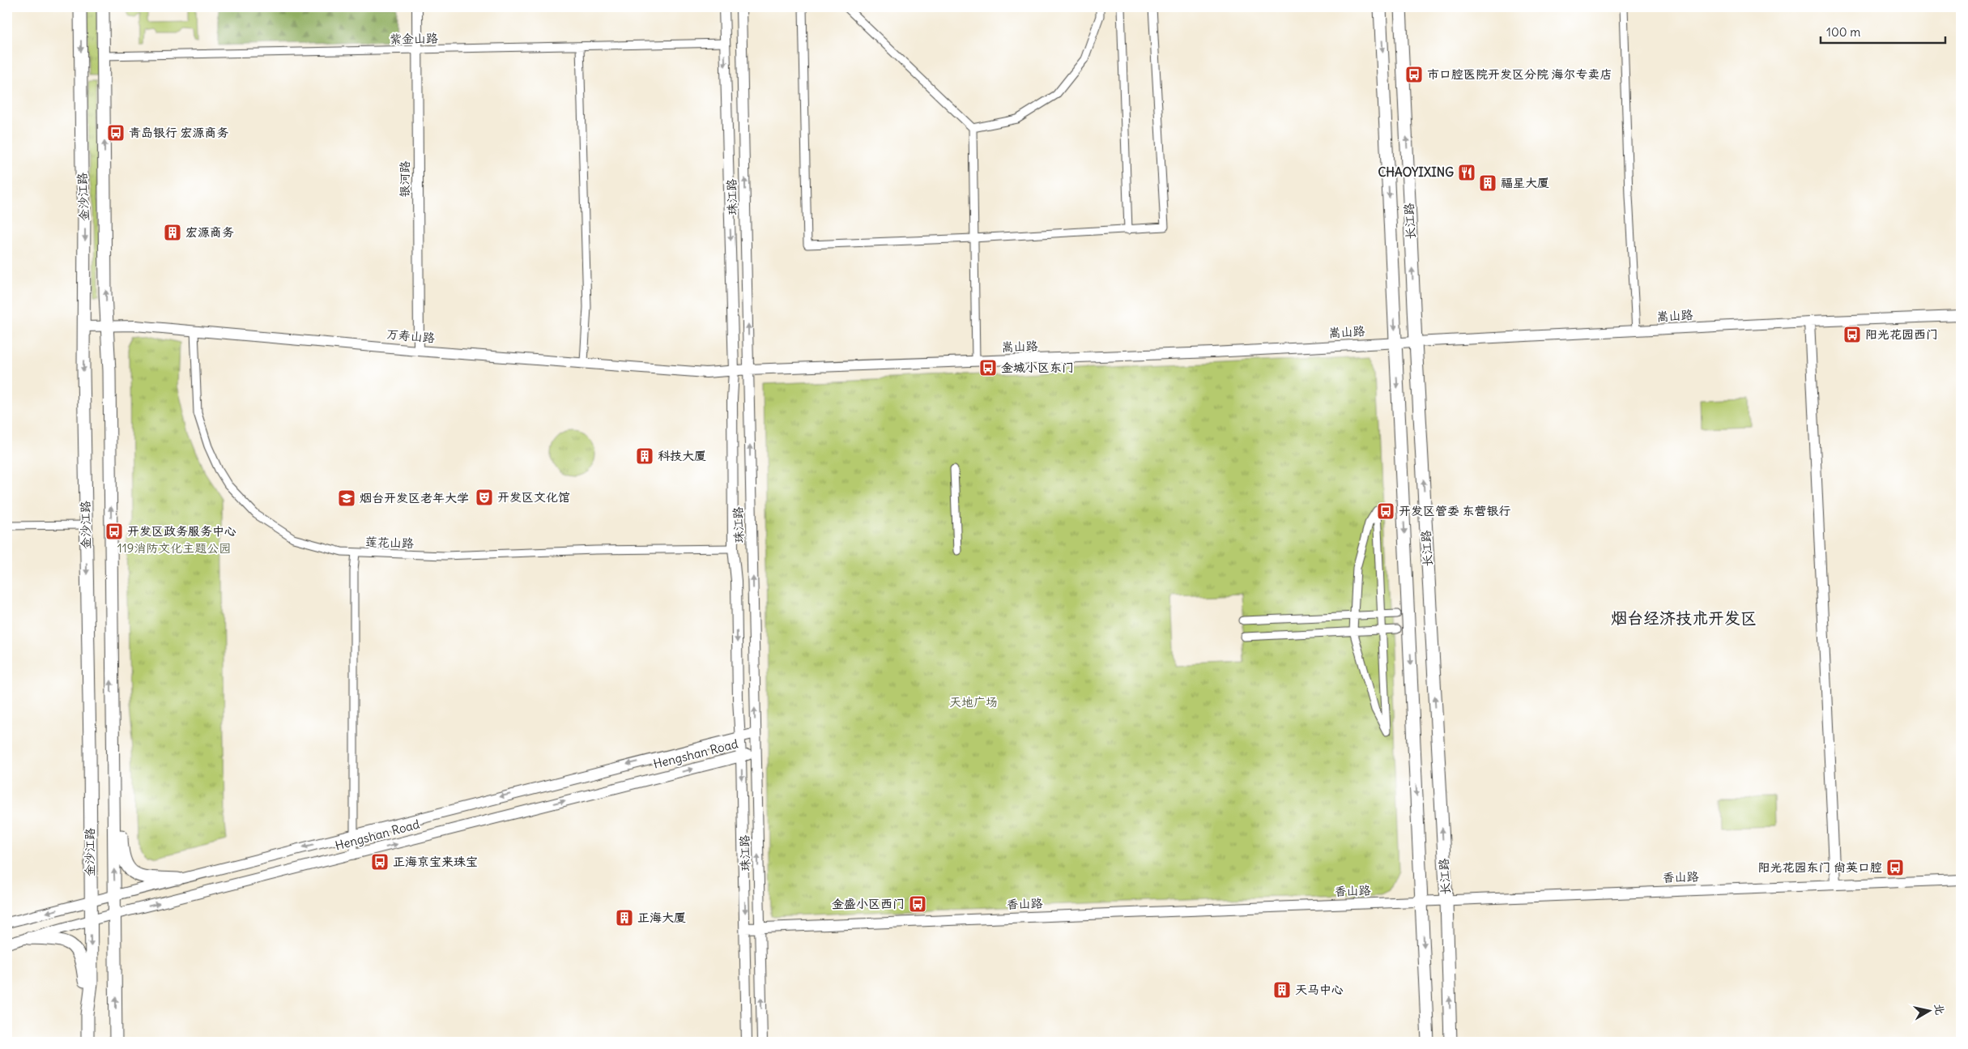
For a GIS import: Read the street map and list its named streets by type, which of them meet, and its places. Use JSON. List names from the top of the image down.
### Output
{
  "streets": {
    "main road": ["金沙江路", "长江路"],
    "street": [
      "紫金山路",
      "银河路",
      "珠江路",
      "嵩山路",
      "万寿山路",
      "莲花山路",
      "Hengshan Road",
      "香山路"
    ]
  },
  "crossings": [
    ["紫金山路", "银河路"],
    ["紫金山路", "金沙江路"],
    ["银河路", "万寿山路"],
    ["金沙江路", "万寿山路"],
    ["金沙江路", "Hengshan Road"],
    ["珠江路", "嵩山路"],
    ["珠江路", "Hengshan Road"],
    ["珠江路", "香山路"],
    ["长江路", "嵩山路"],
    ["长江路", "香山路"],
    ["嵩山路", "万寿山路"],
    ["万寿山路", "莲花山路"]
  ],
  "districts": ["烟台经济技术开发区"],
  "parks": ["119消防文化主题公园", "天地广场"],
  "places": {
    "bus stop": [
      "市口腔医院开发区分院 海尔专卖店",
      "青岛银行 宏源商务",
      "阳光花园西门",
      "金城小区东门",
      "开发区管委 东营银行",
      "开发区政务服务中心",
      "正海京宝来珠宝",
      "阳光花园东门 尚英口腔",
      "金盛小区西门"
    ],
    "restaurant": ["CHAOYIXING"],
    "building": [
      "福星大厦",
      "宏源商务",
      "科技大厦",
      "正海大厦",
      "天马中心"
    ],
    "theatre": ["开发区文化馆"],
    "school or university": ["烟台开发区老年大学"]
  },
  "scale_bar": "100 m",
  "north": "right"
}
